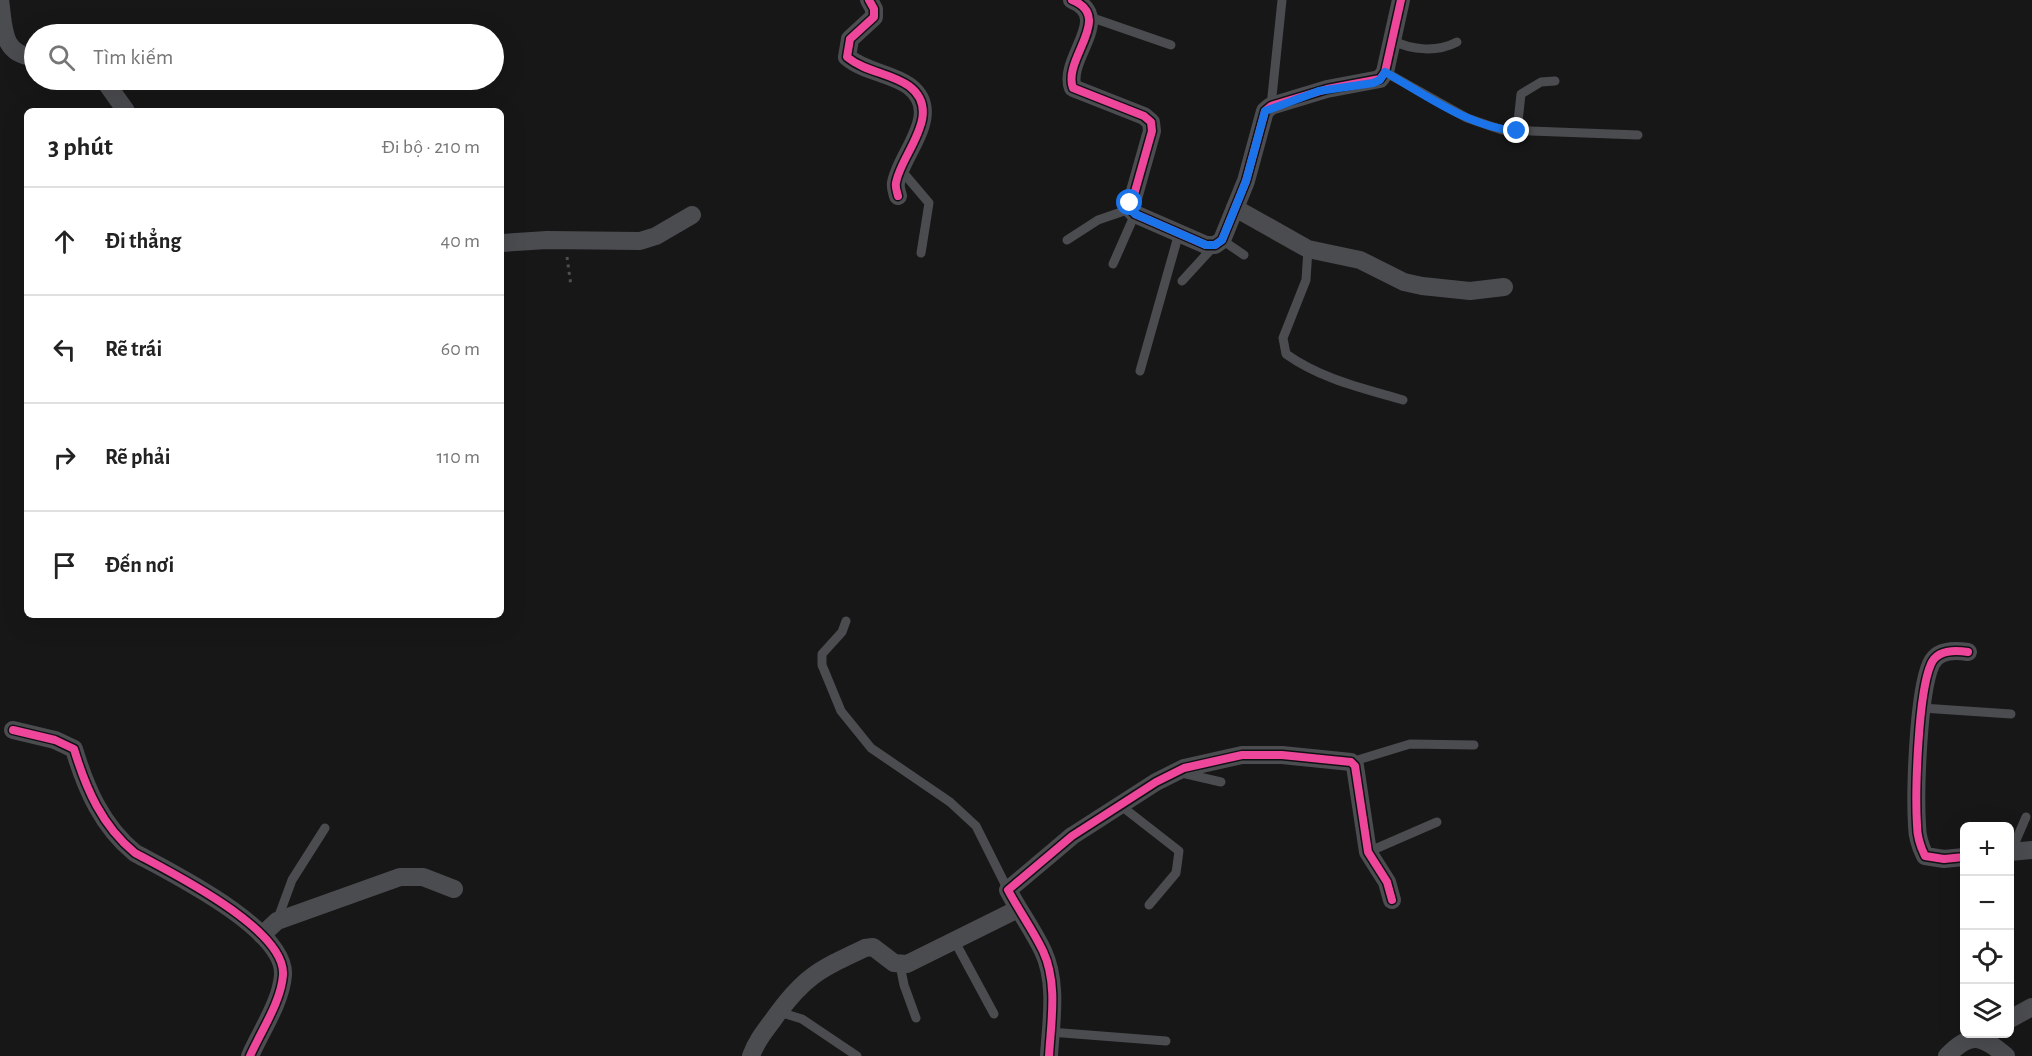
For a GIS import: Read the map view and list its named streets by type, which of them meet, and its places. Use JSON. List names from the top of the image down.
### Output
{
  "page": {
    "search": "Tìm kiếm",
    "heading": ["3 phút", "Đi bộ · 210 m"],
    "list": [
      ["Đi thẳng", "40 m"],
      ["Rẽ trái", "60 m"],
      ["Rẽ phải", "110 m"],
      "Đến nơi"
    ],
    "map_buttons": ["+", "−"]
  }
}
